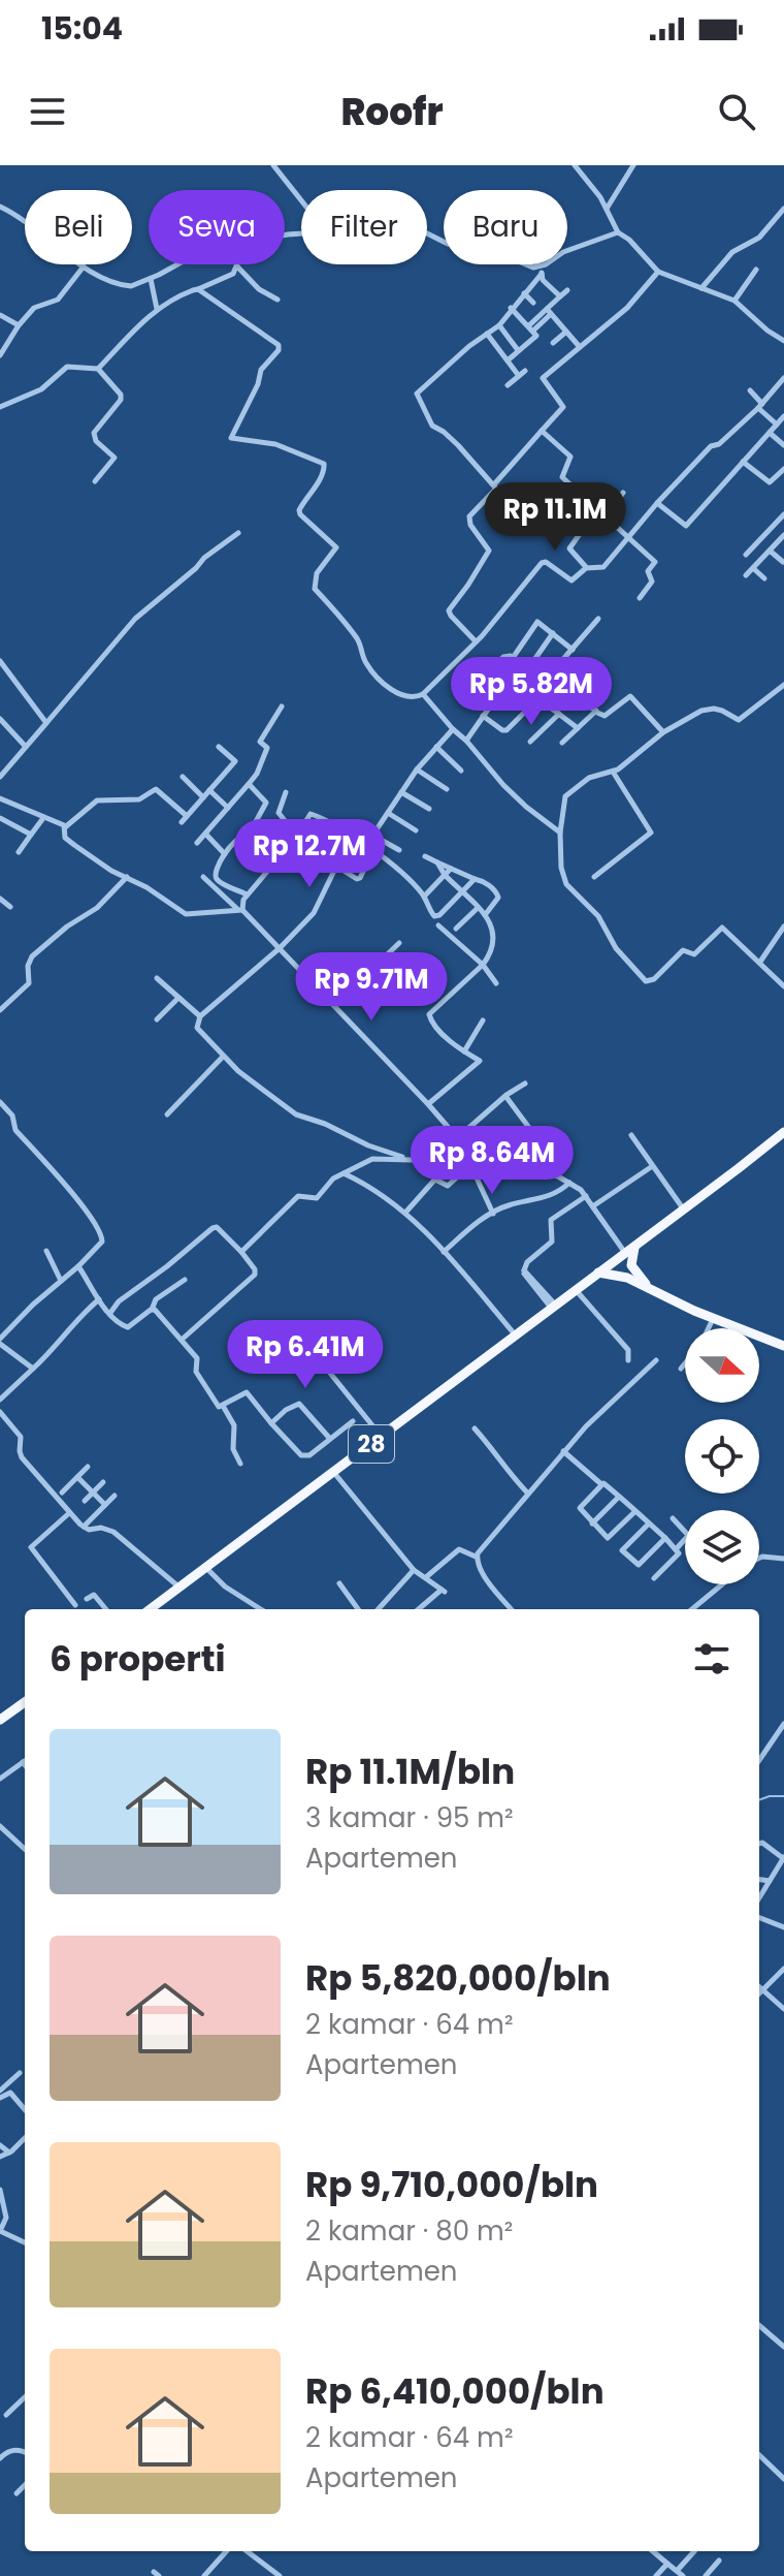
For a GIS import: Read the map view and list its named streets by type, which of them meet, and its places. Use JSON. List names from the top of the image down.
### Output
{
  "streets": {
    "highway": ["28"]
  },
  "north": "right",
  "page": {
    "status": "15:04",
    "header": "Roofr",
    "chip": [
      "Beli",
      "Sewa",
      "Filter",
      "Baru"
    ],
    "price": [
      "Rp 11.1M",
      "Rp 5.82M",
      "Rp 12.7M",
      "Rp 9.71M",
      "Rp 8.64M",
      "Rp 6.41M"
    ],
    "heading": "6 properti",
    "list": [
      {
        "name": "Rp 11.1M/bln",
        "note": "3 kamar · 95 m² · Apartemen"
      },
      {
        "name": "Rp 5,820,000/bln",
        "note": "2 kamar · 64 m² · Apartemen"
      },
      {
        "name": "Rp 9,710,000/bln",
        "note": "2 kamar · 80 m² · Apartemen"
      },
      {
        "name": "Rp 6,410,000/bln",
        "note": "2 kamar · 64 m² · Apartemen"
      }
    ]
  }
}
